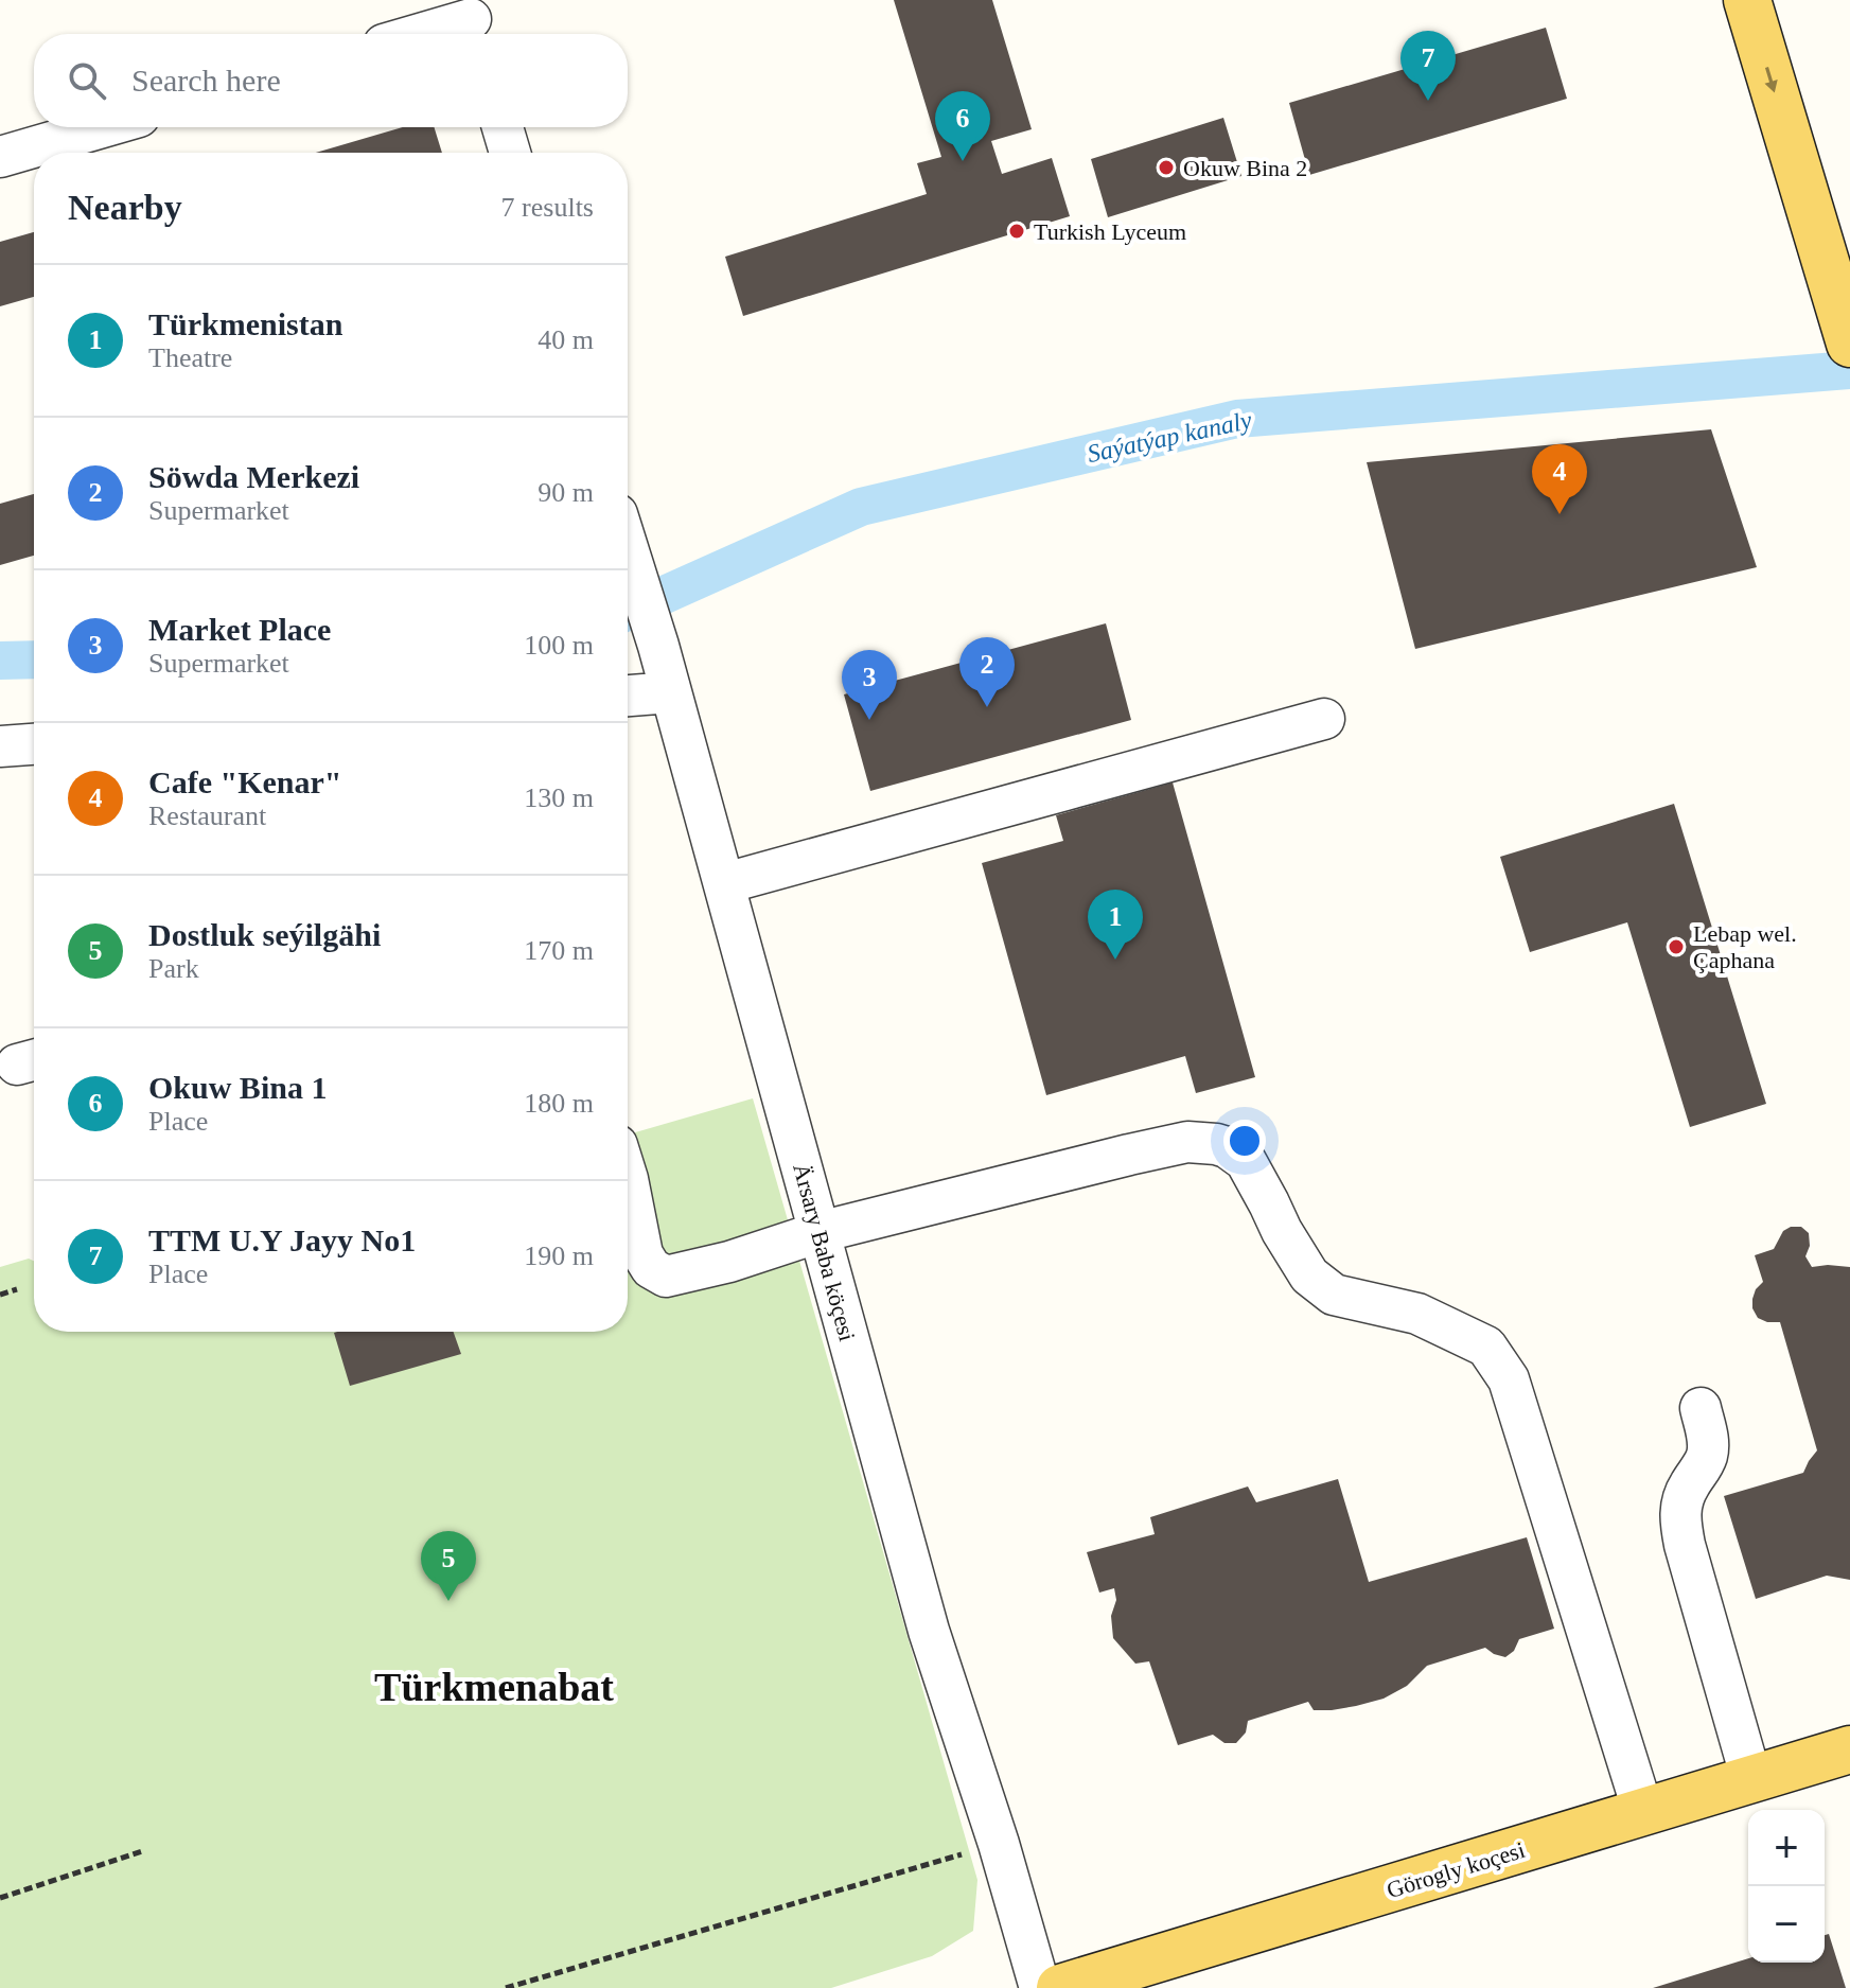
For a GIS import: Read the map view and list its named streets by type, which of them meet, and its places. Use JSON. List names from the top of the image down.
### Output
{
  "streets": {
    "main road": ["Görogly koçesi"],
    "street": ["Ärsary Baba köçesi"]
  },
  "districts": ["Türkmenabat"],
  "water": ["Saýatýap kanaly"],
  "places": ["Okuw Bina 2", "Turkish Lyceum", "Lebap wel. Çaphana"],
  "page": {
    "pins": [
      "7",
      "6",
      "4",
      "2",
      "3",
      "1",
      "5"
    ],
    "search": "Search here",
    "heading": ["Nearby", "7 results"],
    "list": [
      {
        "mark": "1",
        "name": "Türkmenistan",
        "note": "Theatre",
        "value": "40 m"
      },
      {
        "mark": "2",
        "name": "Söwda Merkezi",
        "note": "Supermarket",
        "value": "90 m"
      },
      {
        "mark": "3",
        "name": "Market Place",
        "note": "Supermarket",
        "value": "100 m"
      },
      {
        "mark": "4",
        "name": "Cafe \"Kenar\"",
        "note": "Restaurant",
        "value": "130 m"
      },
      {
        "mark": "5",
        "name": "Dostluk seýilgähi",
        "note": "Park",
        "value": "170 m"
      },
      {
        "mark": "6",
        "name": "Okuw Bina 1",
        "note": "Place",
        "value": "180 m"
      },
      {
        "mark": "7",
        "name": "TTM U.Y Jayy No1",
        "note": "Place",
        "value": "190 m"
      }
    ],
    "map_buttons": ["+", "−"]
  }
}
